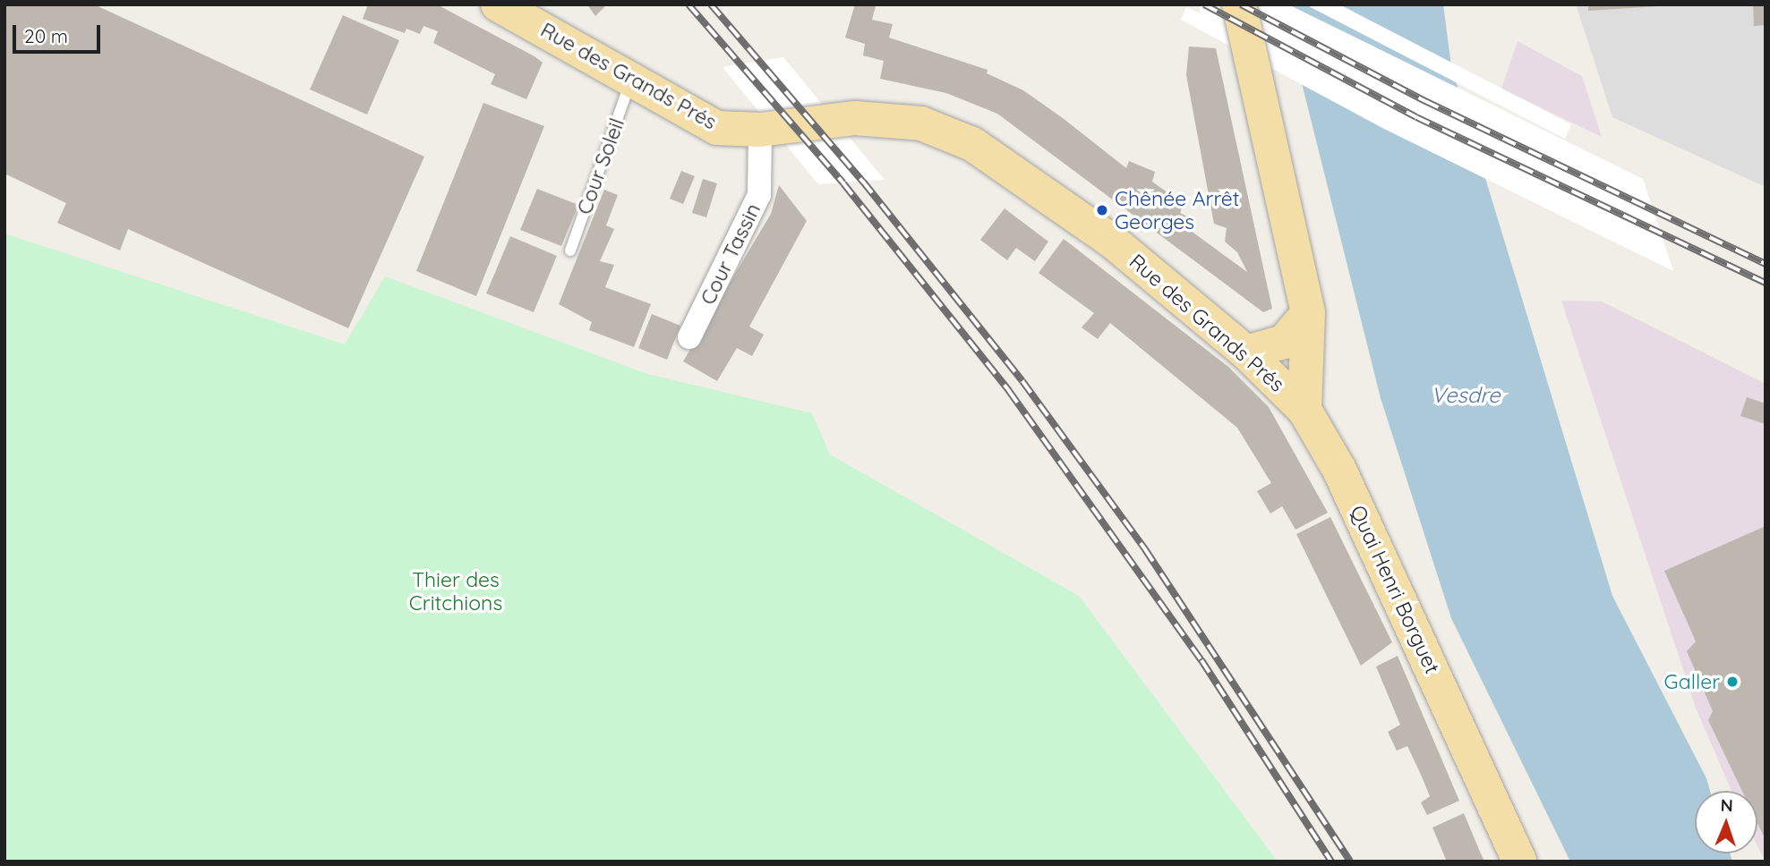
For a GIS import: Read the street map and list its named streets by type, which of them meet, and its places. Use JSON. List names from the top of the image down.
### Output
{
  "streets": {
    "main road": ["Rue des Grands Prés", "Quai Henri Borguet"],
    "street": ["Cour Tassin"],
    "lane": ["Cour Soleil"]
  },
  "crossings": [
    ["Rue des Grands Prés", "Cour Soleil"],
    ["Rue des Grands Prés", "Cour Tassin"],
    ["Rue des Grands Prés", "Quai Henri Borguet"]
  ],
  "water": ["Vesdre"],
  "parks": ["Thier des Critchions"],
  "places": ["Chênée Arrêt Georges", "Galler"],
  "scale_bar": "20 m",
  "north": "top"
}
